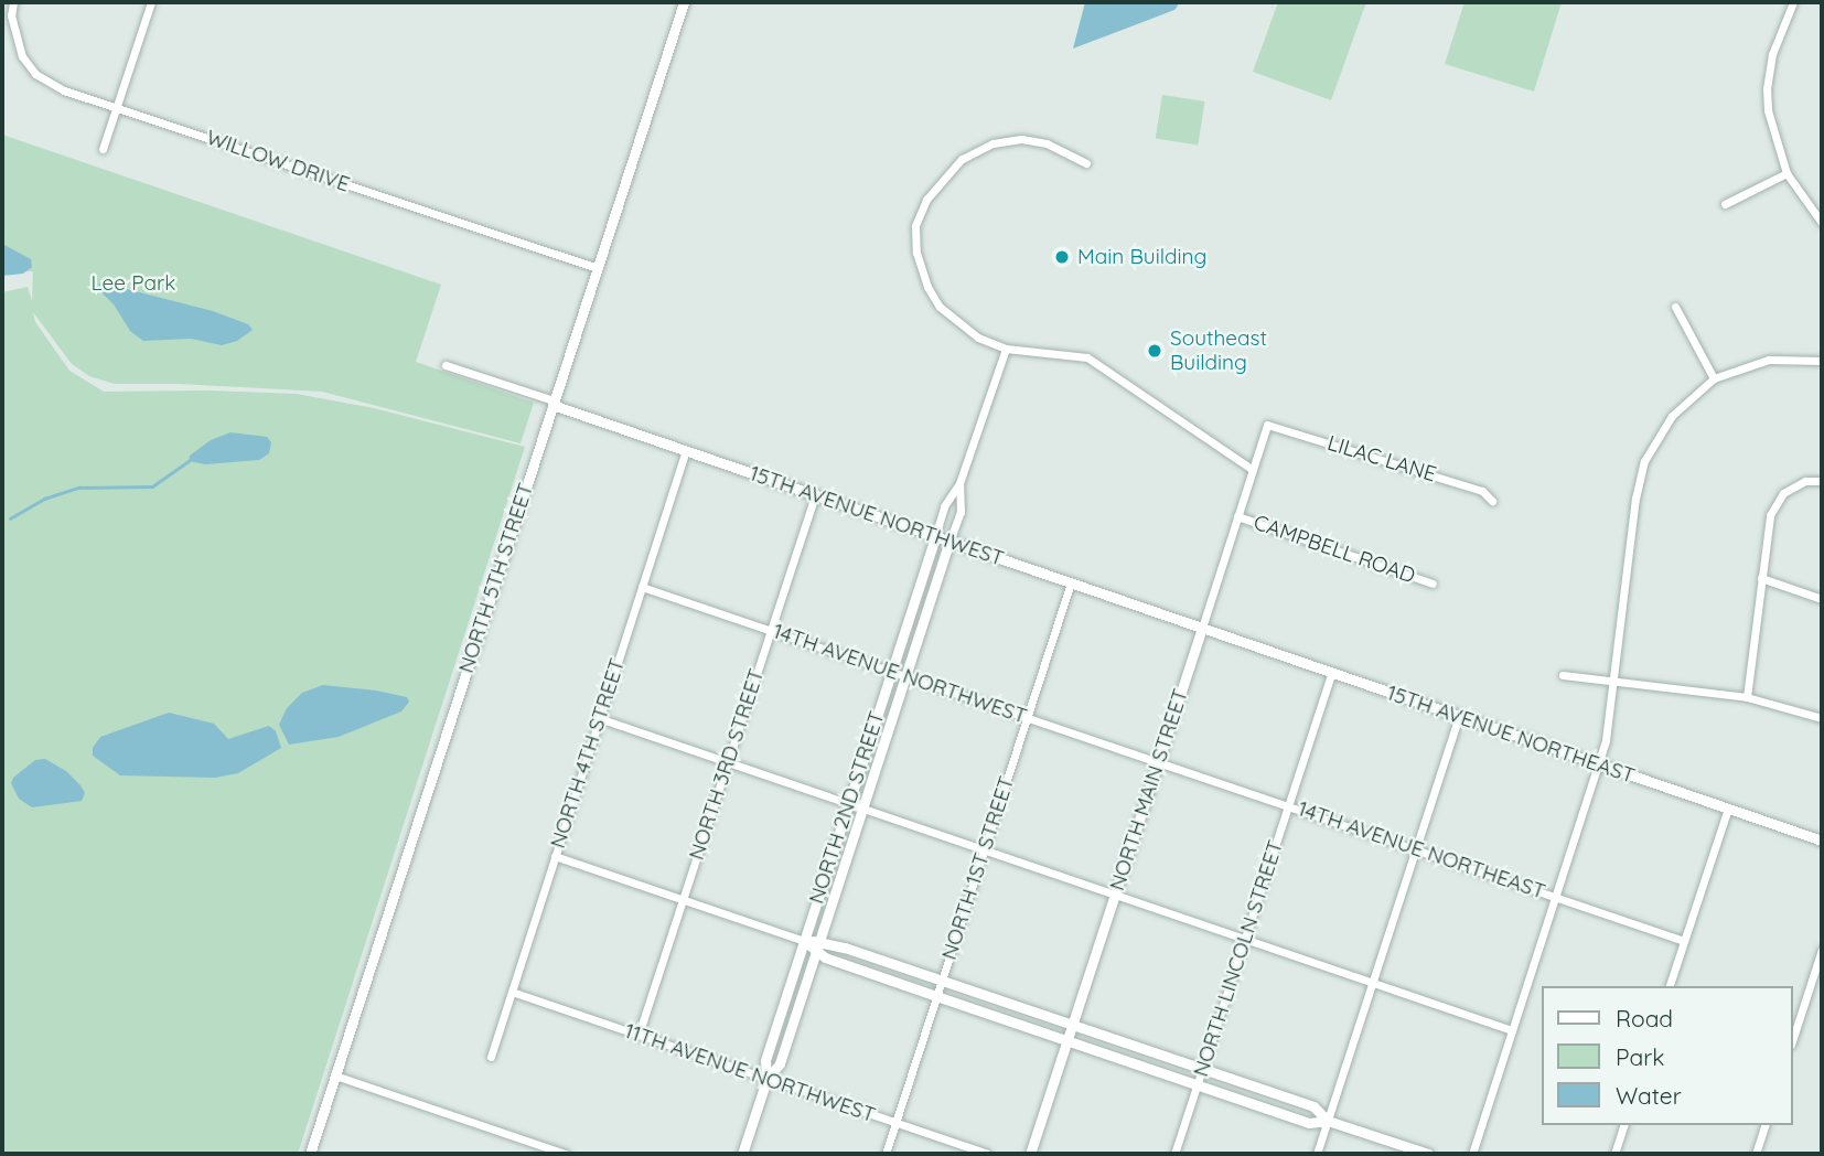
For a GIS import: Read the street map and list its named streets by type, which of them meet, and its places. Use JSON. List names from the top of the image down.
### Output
{
  "streets": {
    "street": [
      "WILLOW DRIVE",
      "LILAC LANE",
      "15TH AVENUE NORTHWEST",
      "CAMPBELL ROAD",
      "NORTH 5TH STREET",
      "14TH AVENUE NORTHWEST",
      "15TH AVENUE NORTHEAST",
      "NORTH 4TH STREET",
      "NORTH 3RD STREET",
      "NORTH MAIN STREET",
      "NORTH 2ND STREET",
      "14TH AVENUE NORTHEAST",
      "NORTH 1ST STREET",
      "NORTH LINCOLN STREET",
      "11TH AVENUE NORTHWEST"
    ]
  },
  "crossings": [
    ["WILLOW DRIVE", "NORTH 5TH STREET"],
    ["LILAC LANE", "NORTH MAIN STREET"],
    ["15TH AVENUE NORTHWEST", "NORTH 5TH STREET"],
    ["15TH AVENUE NORTHWEST", "15TH AVENUE NORTHEAST"],
    ["15TH AVENUE NORTHWEST", "NORTH 4TH STREET"],
    ["15TH AVENUE NORTHWEST", "NORTH 3RD STREET"],
    ["15TH AVENUE NORTHWEST", "NORTH MAIN STREET"],
    ["15TH AVENUE NORTHWEST", "NORTH 2ND STREET"],
    ["15TH AVENUE NORTHWEST", "NORTH 1ST STREET"],
    ["CAMPBELL ROAD", "NORTH MAIN STREET"],
    ["14TH AVENUE NORTHWEST", "NORTH 4TH STREET"],
    ["14TH AVENUE NORTHWEST", "NORTH 3RD STREET"],
    ["14TH AVENUE NORTHWEST", "NORTH MAIN STREET"],
    ["14TH AVENUE NORTHWEST", "NORTH 2ND STREET"],
    ["14TH AVENUE NORTHWEST", "14TH AVENUE NORTHEAST"],
    ["14TH AVENUE NORTHWEST", "NORTH 1ST STREET"],
    ["15TH AVENUE NORTHEAST", "NORTH MAIN STREET"],
    ["15TH AVENUE NORTHEAST", "NORTH LINCOLN STREET"],
    ["NORTH 4TH STREET", "11TH AVENUE NORTHWEST"],
    ["NORTH 3RD STREET", "11TH AVENUE NORTHWEST"],
    ["NORTH MAIN STREET", "14TH AVENUE NORTHEAST"],
    ["NORTH 2ND STREET", "11TH AVENUE NORTHWEST"],
    ["14TH AVENUE NORTHEAST", "NORTH LINCOLN STREET"],
    ["NORTH 1ST STREET", "11TH AVENUE NORTHWEST"]
  ],
  "parks": ["Lee Park"],
  "places": ["Main Building", "Southeast Building"],
  "legend": ["Road", "Park", "Water"]
}
